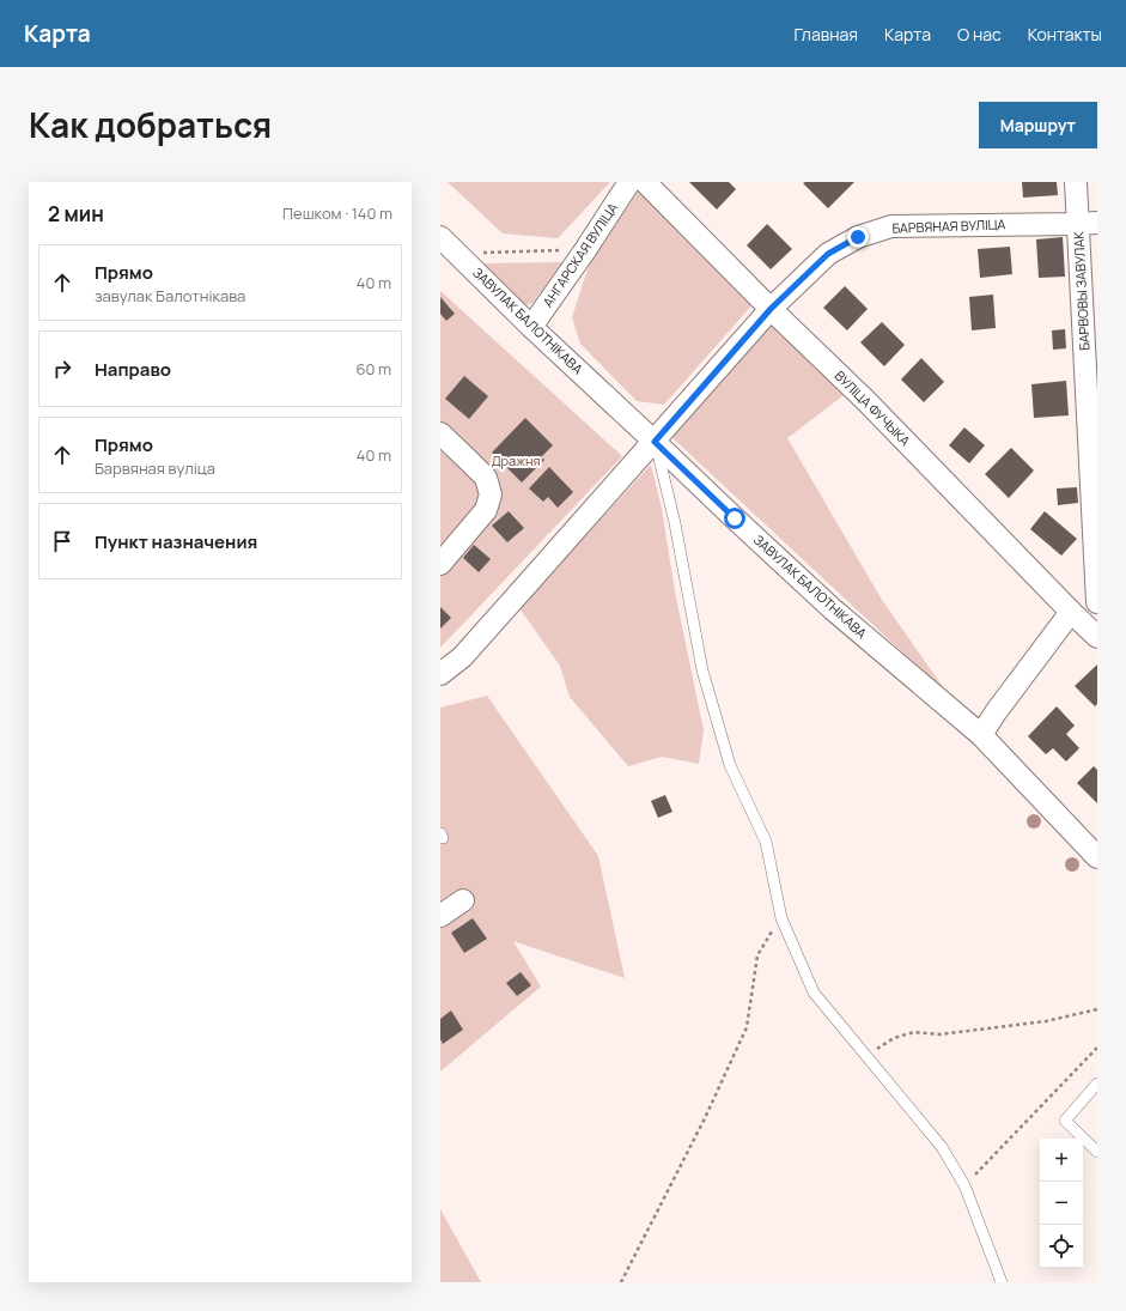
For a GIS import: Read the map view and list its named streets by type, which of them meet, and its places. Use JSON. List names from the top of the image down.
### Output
{
  "streets": {
    "street": [
      "БАРВЯНАЯ ВУЛІЦА",
      "АНГАРСКАЯ ВУЛІЦА",
      "БАРВОВЫ ЗАВУЛАК",
      "ЗАВУЛАК БАЛОТНІКАВА",
      "ВУЛІЦА ФУЧЫКА"
    ]
  },
  "crossings": [
    ["БАРВЯНАЯ ВУЛІЦА", "БАРВОВЫ ЗАВУЛАК"],
    ["БАРВЯНАЯ ВУЛІЦА", "ЗАВУЛАК БАЛОТНІКАВА"],
    ["БАРВЯНАЯ ВУЛІЦА", "ВУЛІЦА ФУЧЫКА"],
    ["АНГАРСКАЯ ВУЛІЦА", "ЗАВУЛАК БАЛОТНІКАВА"]
  ],
  "parks": ["Дражня"],
  "page": {
    "header": "Карта",
    "nav": [
      "Главная",
      "Карта",
      "О нас",
      "Контакты"
    ],
    "title": "Как добраться",
    "buttons": "Маршрут",
    "heading": ["2 мин", "Пешком · 140 m"],
    "list": [
      ["Прямо", "завулак Балотнікава", "40 m"],
      ["Направо", "60 m"],
      ["Прямо", "Барвяная вуліца", "40 m"],
      "Пункт назначения"
    ],
    "map_buttons": ["+", "−"]
  }
}
